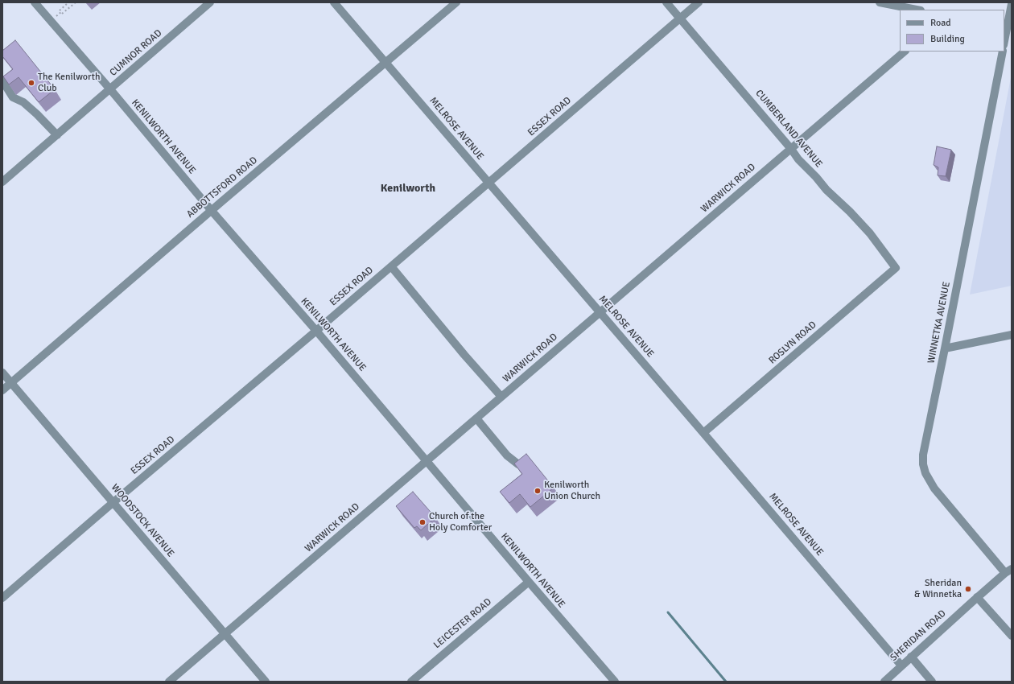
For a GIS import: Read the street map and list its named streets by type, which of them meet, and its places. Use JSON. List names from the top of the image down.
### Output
{
  "streets": {
    "street": [
      "CUMNOR ROAD",
      "ESSEX ROAD",
      "MELROSE AVENUE",
      "CUMBERLAND AVENUE",
      "KENILWORTH AVENUE",
      "ABBOTTSFORD ROAD",
      "WARWICK ROAD",
      "WINNETKA AVENUE",
      "ROSLYN ROAD",
      "WOODSTOCK AVENUE",
      "LEICESTER ROAD",
      "SHERIDAN ROAD"
    ]
  },
  "crossings": [
    ["CUMNOR ROAD", "KENILWORTH AVENUE"],
    ["ESSEX ROAD", "MELROSE AVENUE"],
    ["ESSEX ROAD", "CUMBERLAND AVENUE"],
    ["ESSEX ROAD", "KENILWORTH AVENUE"],
    ["ESSEX ROAD", "WOODSTOCK AVENUE"],
    ["MELROSE AVENUE", "ABBOTTSFORD ROAD"],
    ["MELROSE AVENUE", "WARWICK ROAD"],
    ["MELROSE AVENUE", "ROSLYN ROAD"],
    ["MELROSE AVENUE", "SHERIDAN ROAD"],
    ["CUMBERLAND AVENUE", "WARWICK ROAD"],
    ["CUMBERLAND AVENUE", "ROSLYN ROAD"],
    ["KENILWORTH AVENUE", "ABBOTTSFORD ROAD"],
    ["KENILWORTH AVENUE", "WARWICK ROAD"],
    ["KENILWORTH AVENUE", "LEICESTER ROAD"],
    ["ABBOTTSFORD ROAD", "WOODSTOCK AVENUE"],
    ["WARWICK ROAD", "WOODSTOCK AVENUE"],
    ["WINNETKA AVENUE", "SHERIDAN ROAD"]
  ],
  "districts": ["Kenilworth"],
  "places": [
    "The Kenilworth Club",
    "Kenilworth Union Church",
    "Church of the Holy Comforter",
    "Sheridan & Winnetka"
  ],
  "legend": ["Road", "Building"]
}
